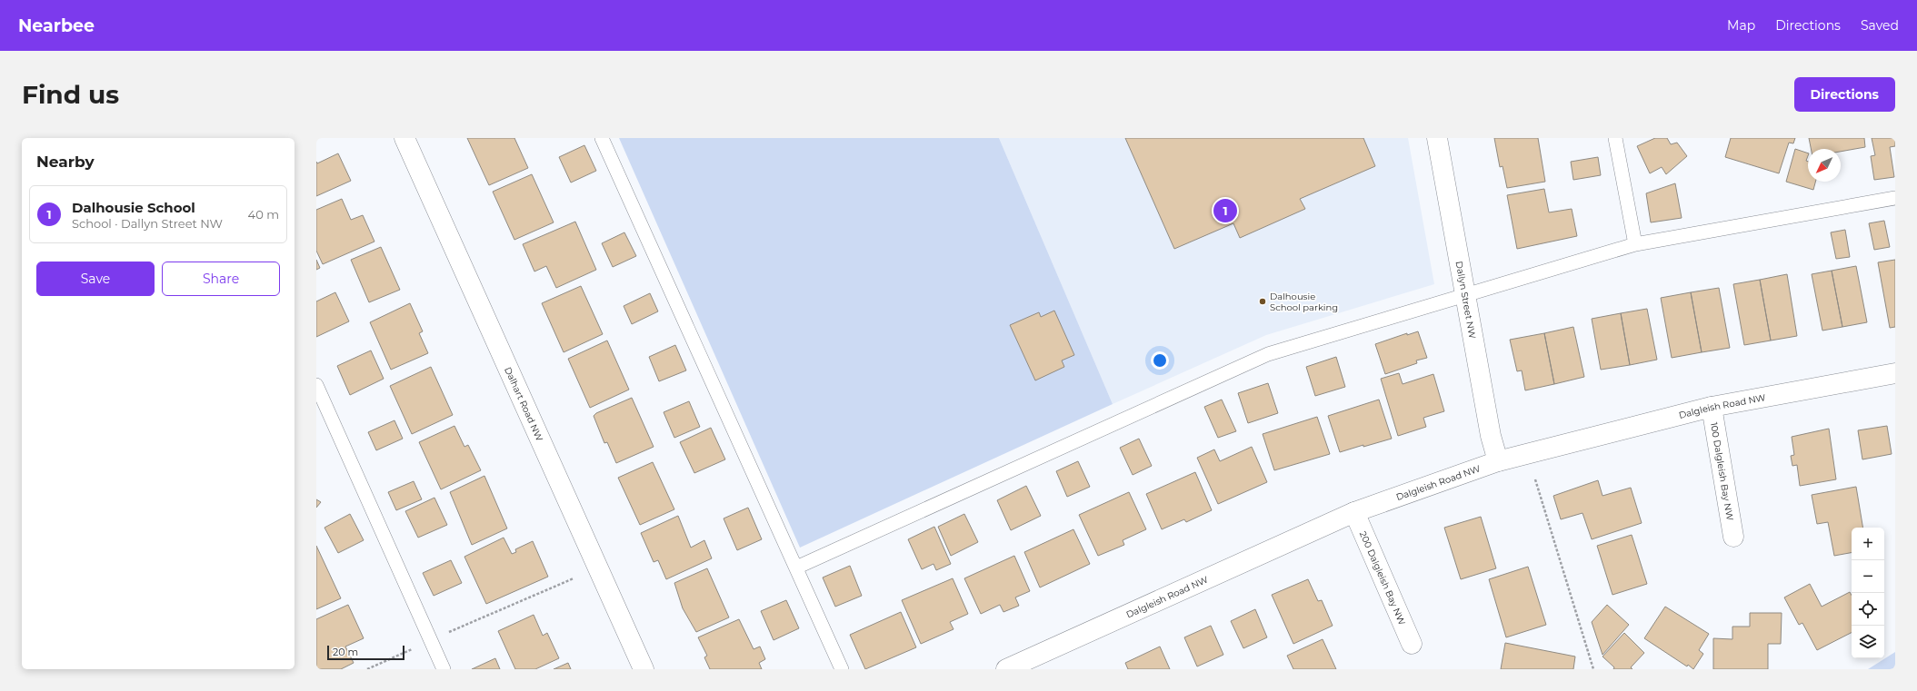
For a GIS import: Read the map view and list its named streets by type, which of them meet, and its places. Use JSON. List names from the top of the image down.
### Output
{
  "streets": {
    "street": [
      "Dallyn Street NW",
      "Dalhart Road NW",
      "Dalgleish Road NW",
      "100 Dalgleish Bay NW",
      "200 Dalgleish Bay NW"
    ]
  },
  "crossings": [
    ["Dallyn Street NW", "Dalgleish Road NW"],
    ["Dalgleish Road NW", "100 Dalgleish Bay NW"],
    ["Dalgleish Road NW", "200 Dalgleish Bay NW"]
  ],
  "places": ["Dalhousie School parking"],
  "scale_bar": "20 m",
  "north": "bottom left",
  "page": {
    "header": "Nearbee",
    "nav": ["Map", "Directions", "Saved"],
    "buttons": [
      "Directions",
      ["Save", "Share"]
    ],
    "title": "Find us",
    "heading": "Nearby",
    "list": [
      {
        "mark": "1",
        "name": "Dalhousie School",
        "note": "School · Dallyn Street NW",
        "value": "40 m"
      }
    ],
    "pins": "1",
    "map_buttons": ["+", "−"],
    "scale": "20 m"
  }
}
